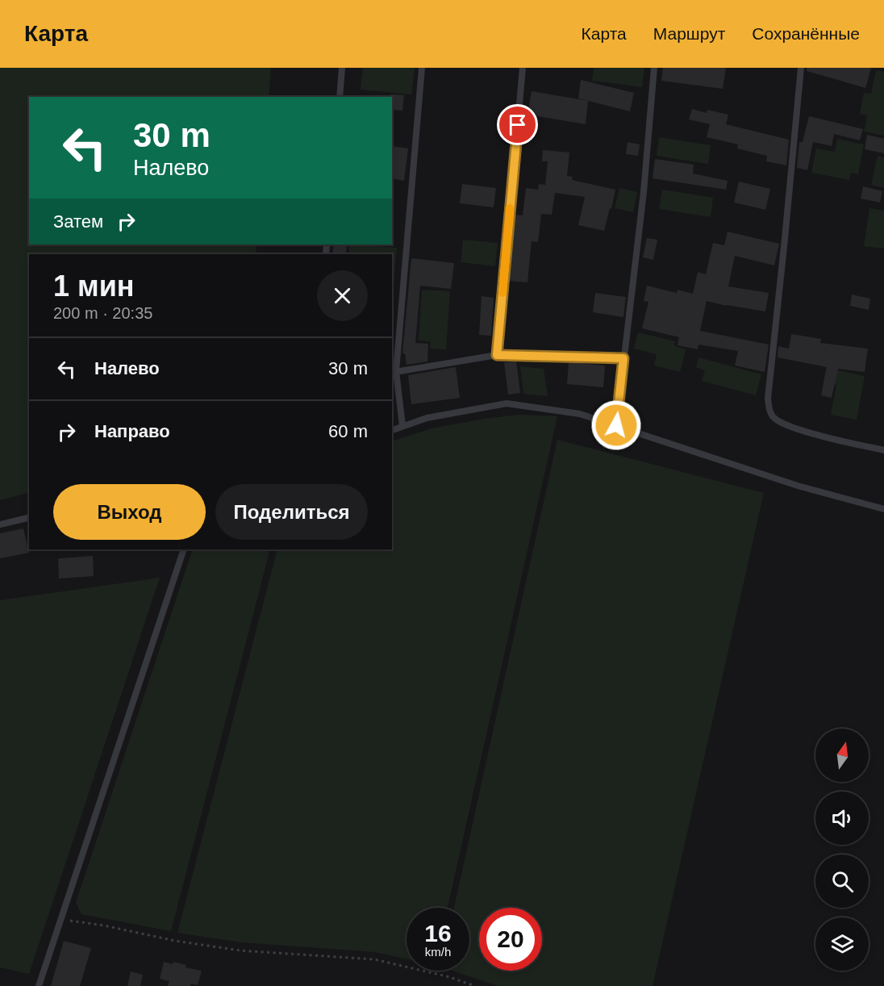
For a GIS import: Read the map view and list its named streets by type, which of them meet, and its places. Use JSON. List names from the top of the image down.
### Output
{
  "north": "top",
  "page": {
    "header": "Карта",
    "nav": ["Карта", "Маршрут", "Сохранённые"],
    "turn": ["30 m", "Налево"],
    "then": "Затем",
    "heading": ["1 мин", "200 m · 20:35"],
    "list": [
      {
        "name": "Налево",
        "value": "30 m"
      },
      {
        "name": "Направо",
        "value": "60 m"
      }
    ],
    "buttons": ["Выход", "Поделиться"],
    "speed": "16 km/h",
    "limit": "20"
  }
}
